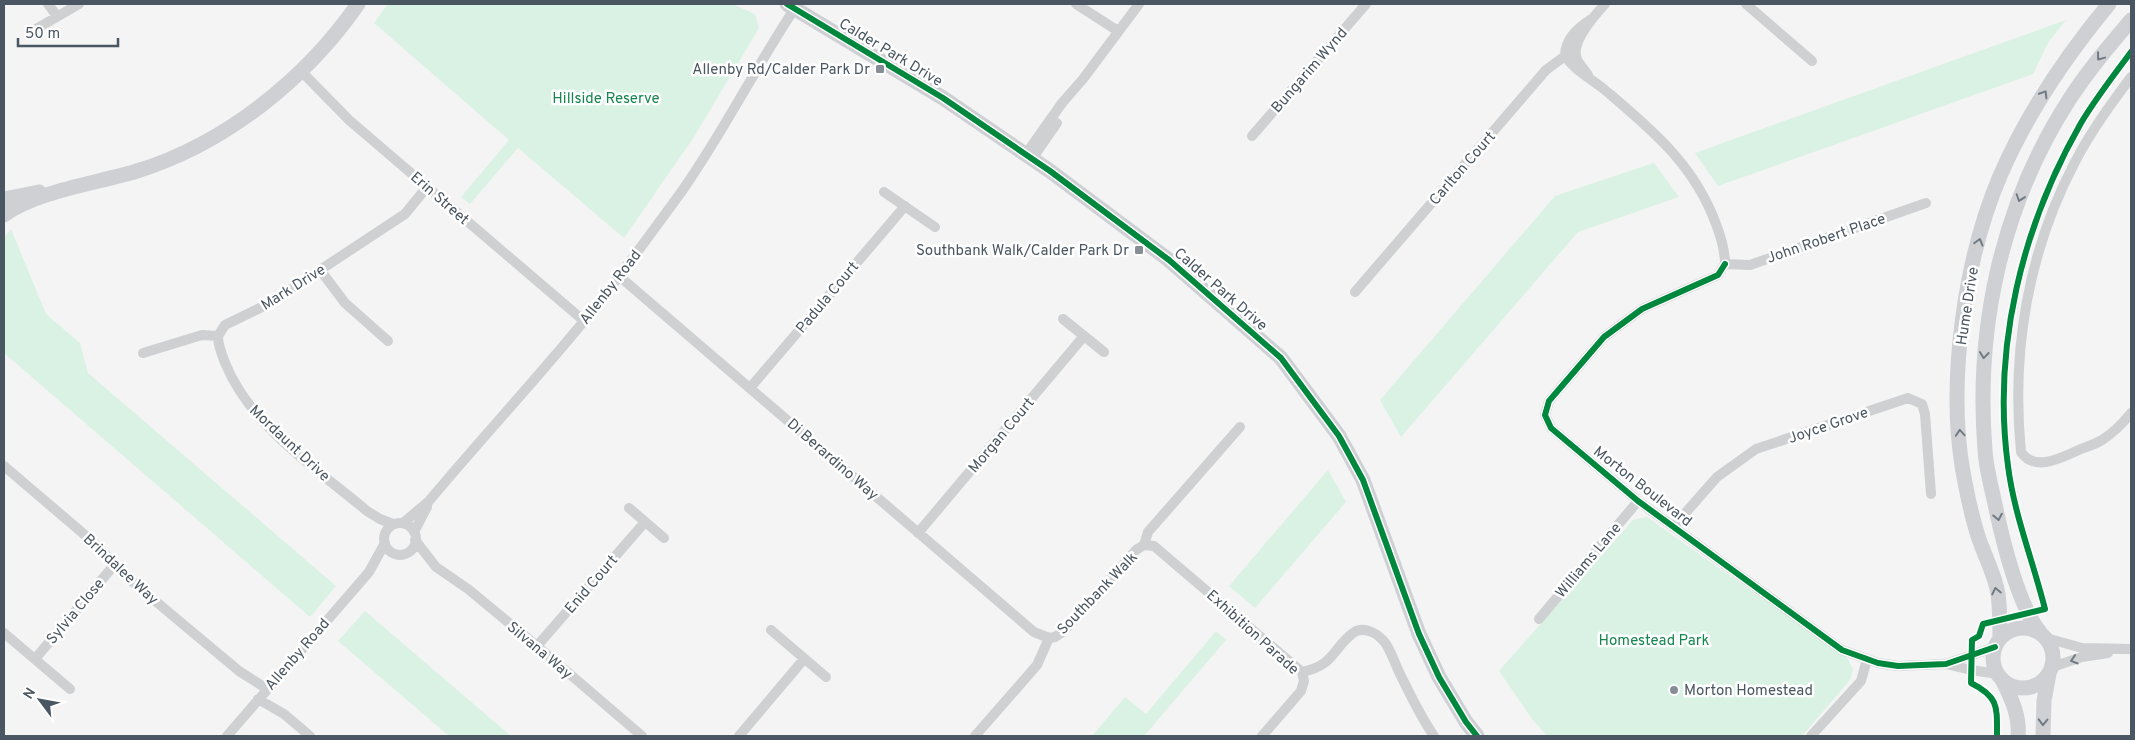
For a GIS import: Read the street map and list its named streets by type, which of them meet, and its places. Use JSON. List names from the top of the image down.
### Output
{
  "streets": {
    "street": [
      "Calder Park Drive",
      "Bungarim Wynd",
      "Carlton Court",
      "Erin Street",
      "John Robert Place",
      "Mark Drive",
      "Allenby Road",
      "Padula Court",
      "Hume Drive",
      "Joyce Grove",
      "Morgan Court",
      "Mordaunt Drive",
      "Di Berardino Way",
      "Morton Boulevard",
      "Williams Lane",
      "Brindalee Way",
      "Enid Court",
      "Southbank Walk",
      "Sylvia Close",
      "Exhibition Parade",
      "Silvana Way"
    ]
  },
  "crossings": [
    ["Calder Park Drive", "Allenby Road"],
    ["Erin Street", "Mark Drive"],
    ["Erin Street", "Allenby Road"],
    ["John Robert Place", "Morton Boulevard"],
    ["Mark Drive", "Mordaunt Drive"],
    ["Allenby Road", "Mordaunt Drive"],
    ["Allenby Road", "Di Berardino Way"],
    ["Allenby Road", "Brindalee Way"],
    ["Allenby Road", "Silvana Way"],
    ["Padula Court", "Di Berardino Way"],
    ["Hume Drive", "Morton Boulevard"],
    ["Joyce Grove", "Morton Boulevard"],
    ["Morgan Court", "Di Berardino Way"],
    ["Mordaunt Drive", "Silvana Way"],
    ["Di Berardino Way", "Southbank Walk"],
    ["Morton Boulevard", "Williams Lane"],
    ["Brindalee Way", "Sylvia Close"],
    ["Enid Court", "Silvana Way"],
    ["Southbank Walk", "Exhibition Parade"]
  ],
  "parks": ["Hillside Reserve", "Homestead Park"],
  "places": {
    "transit": ["Allenby Rd/Calder Park Dr", "Southbank Walk/Calder Park Dr"],
    "other": ["Morton Homestead"]
  },
  "scale_bar": "50 m",
  "north": "top left"
}
